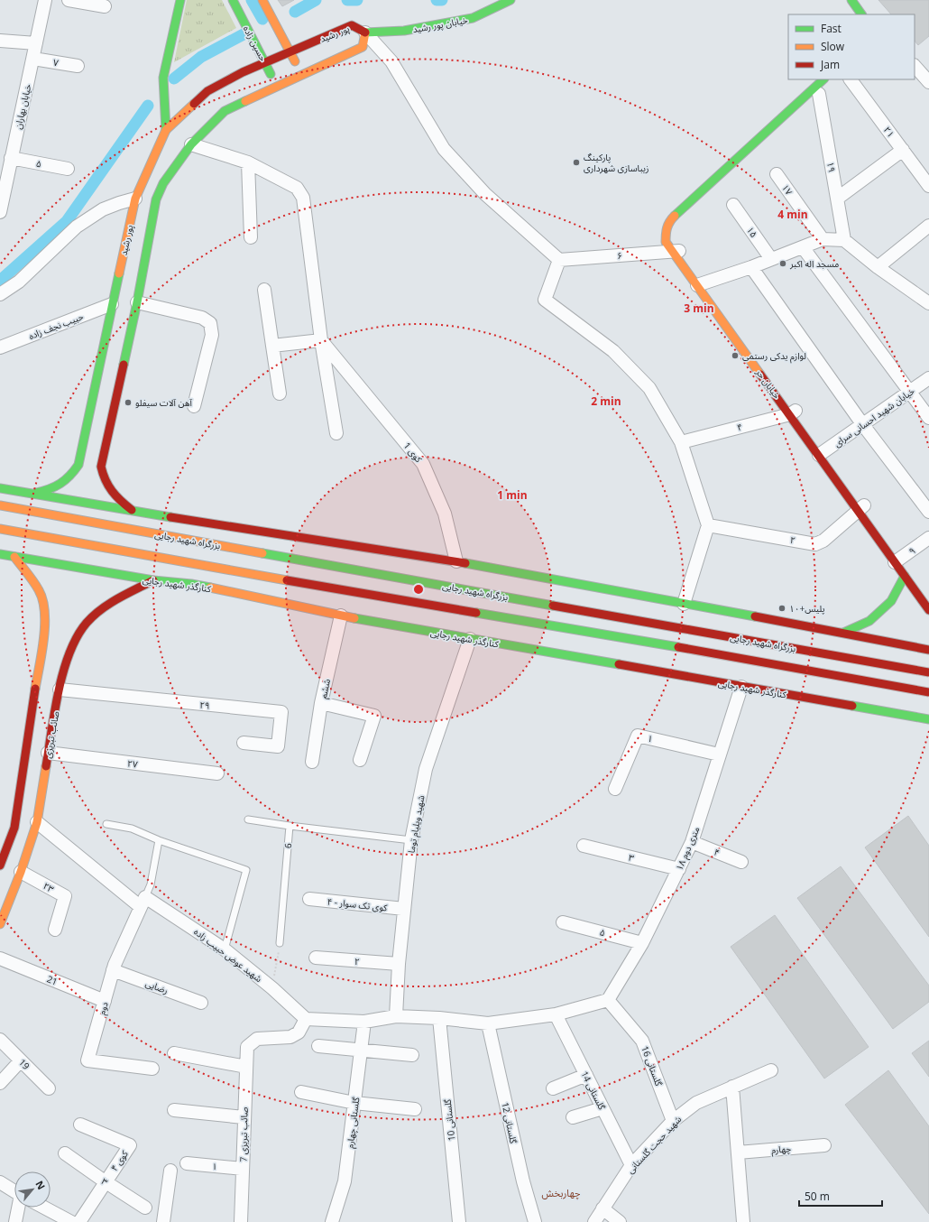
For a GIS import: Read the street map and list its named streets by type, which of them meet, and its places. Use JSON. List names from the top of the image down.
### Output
{
  "streets": {
    "main road": [
      "خیابان پور رشید",
      "پور رشید",
      "حسین زاده",
      "خیابان حر",
      "بزرگراه شهید رجایی",
      "کنارگذر شهید رجایی",
      "صائب تبریزی"
    ],
    "street": [
      "۷",
      "خیابان بهاران",
      "۲۱",
      "۵",
      "۱۹",
      "۱۷",
      "۱۵",
      "۶",
      "حبیب نجف زاده",
      "خیابان شهید احسانی سرای",
      "۴",
      "کوی 1",
      "۲",
      "۹",
      "ششم",
      "۲۹",
      "۱",
      "۲۷",
      "شهید ویلیام توما",
      "۱۸ متری دوم",
      "۳",
      "۲۳",
      "۴ - کوی تک سوار",
      "شهید عوض حبیب زاده",
      "21",
      "رضایی",
      "دوم",
      "19",
      "گلستانی 16",
      "گلستانی 14",
      "گلستانی 10",
      "گلستانی چهارم",
      "گلستانی 12",
      "صائب تبریزی 7",
      "شهید حجت گلستانی",
      "چهارم",
      "کوی ۴"
    ],
    "lane": ["6"]
  },
  "crossings": [
    ["خیابان پور رشید", "پور رشید"],
    ["پور رشید", "حسین زاده"],
    ["پور رشید", "حبیب نجف زاده"],
    ["۷", "خیابان بهاران"],
    ["خیابان بهاران", "۵"],
    ["۵", "۱۸ متری دوم"],
    ["۱۹", "خیابان حر"],
    ["۶", "خیابان حر"],
    ["خیابان حر", "خیابان شهید احسانی سرای"],
    ["خیابان حر", "۴"],
    ["خیابان حر", "۲"],
    ["خیابان حر", "۹"],
    ["۴", "۱۸ متری دوم"],
    ["۲", "شهید ویلیام توما"],
    ["کنارگذر شهید رجایی", "ششم"],
    ["کنارگذر شهید رجایی", "صائب تبریزی"],
    ["کنارگذر شهید رجایی", "شهید ویلیام توما"],
    ["کنارگذر شهید رجایی", "۱۸ متری دوم"],
    ["۲۹", "صائب تبریزی"],
    ["صائب تبریزی", "۲۷"],
    ["صائب تبریزی", "۲۳"],
    ["صائب تبریزی", "شهید عوض حبیب زاده"],
    ["۱", "۱۸ متری دوم"],
    ["۱", "صائب تبریزی 7"],
    ["شهید ویلیام توما", "۴ - کوی تک سوار"],
    ["۱۸ متری دوم", "۳"],
    ["۱۸ متری دوم", "گلستانی 16"],
    ["۳", "کوی ۴"],
    ["شهید عوض حبیب زاده", "دوم"],
    ["شهید عوض حبیب زاده", "صائب تبریزی 7"],
    ["21", "دوم"],
    ["رضایی", "دوم"],
    ["گلستانی 16", "شهید حجت گلستانی"],
    ["گلستانی 14", "شهید حجت گلستانی"]
  ],
  "districts": ["چهاربخش"],
  "places": [
    "پارکینگ زیباسازی شهرداری",
    "مسجد اله اکبر",
    "لوازم یدکی رستمی",
    "آهن آلات سیفلو",
    "پلیس+١٠"
  ],
  "legend": ["Fast", "Slow", "Jam"],
  "scale_bar": "50 m",
  "north": "top right",
  "rings": [
    "4 min",
    "3 min",
    "2 min",
    "1 min"
  ]
}
